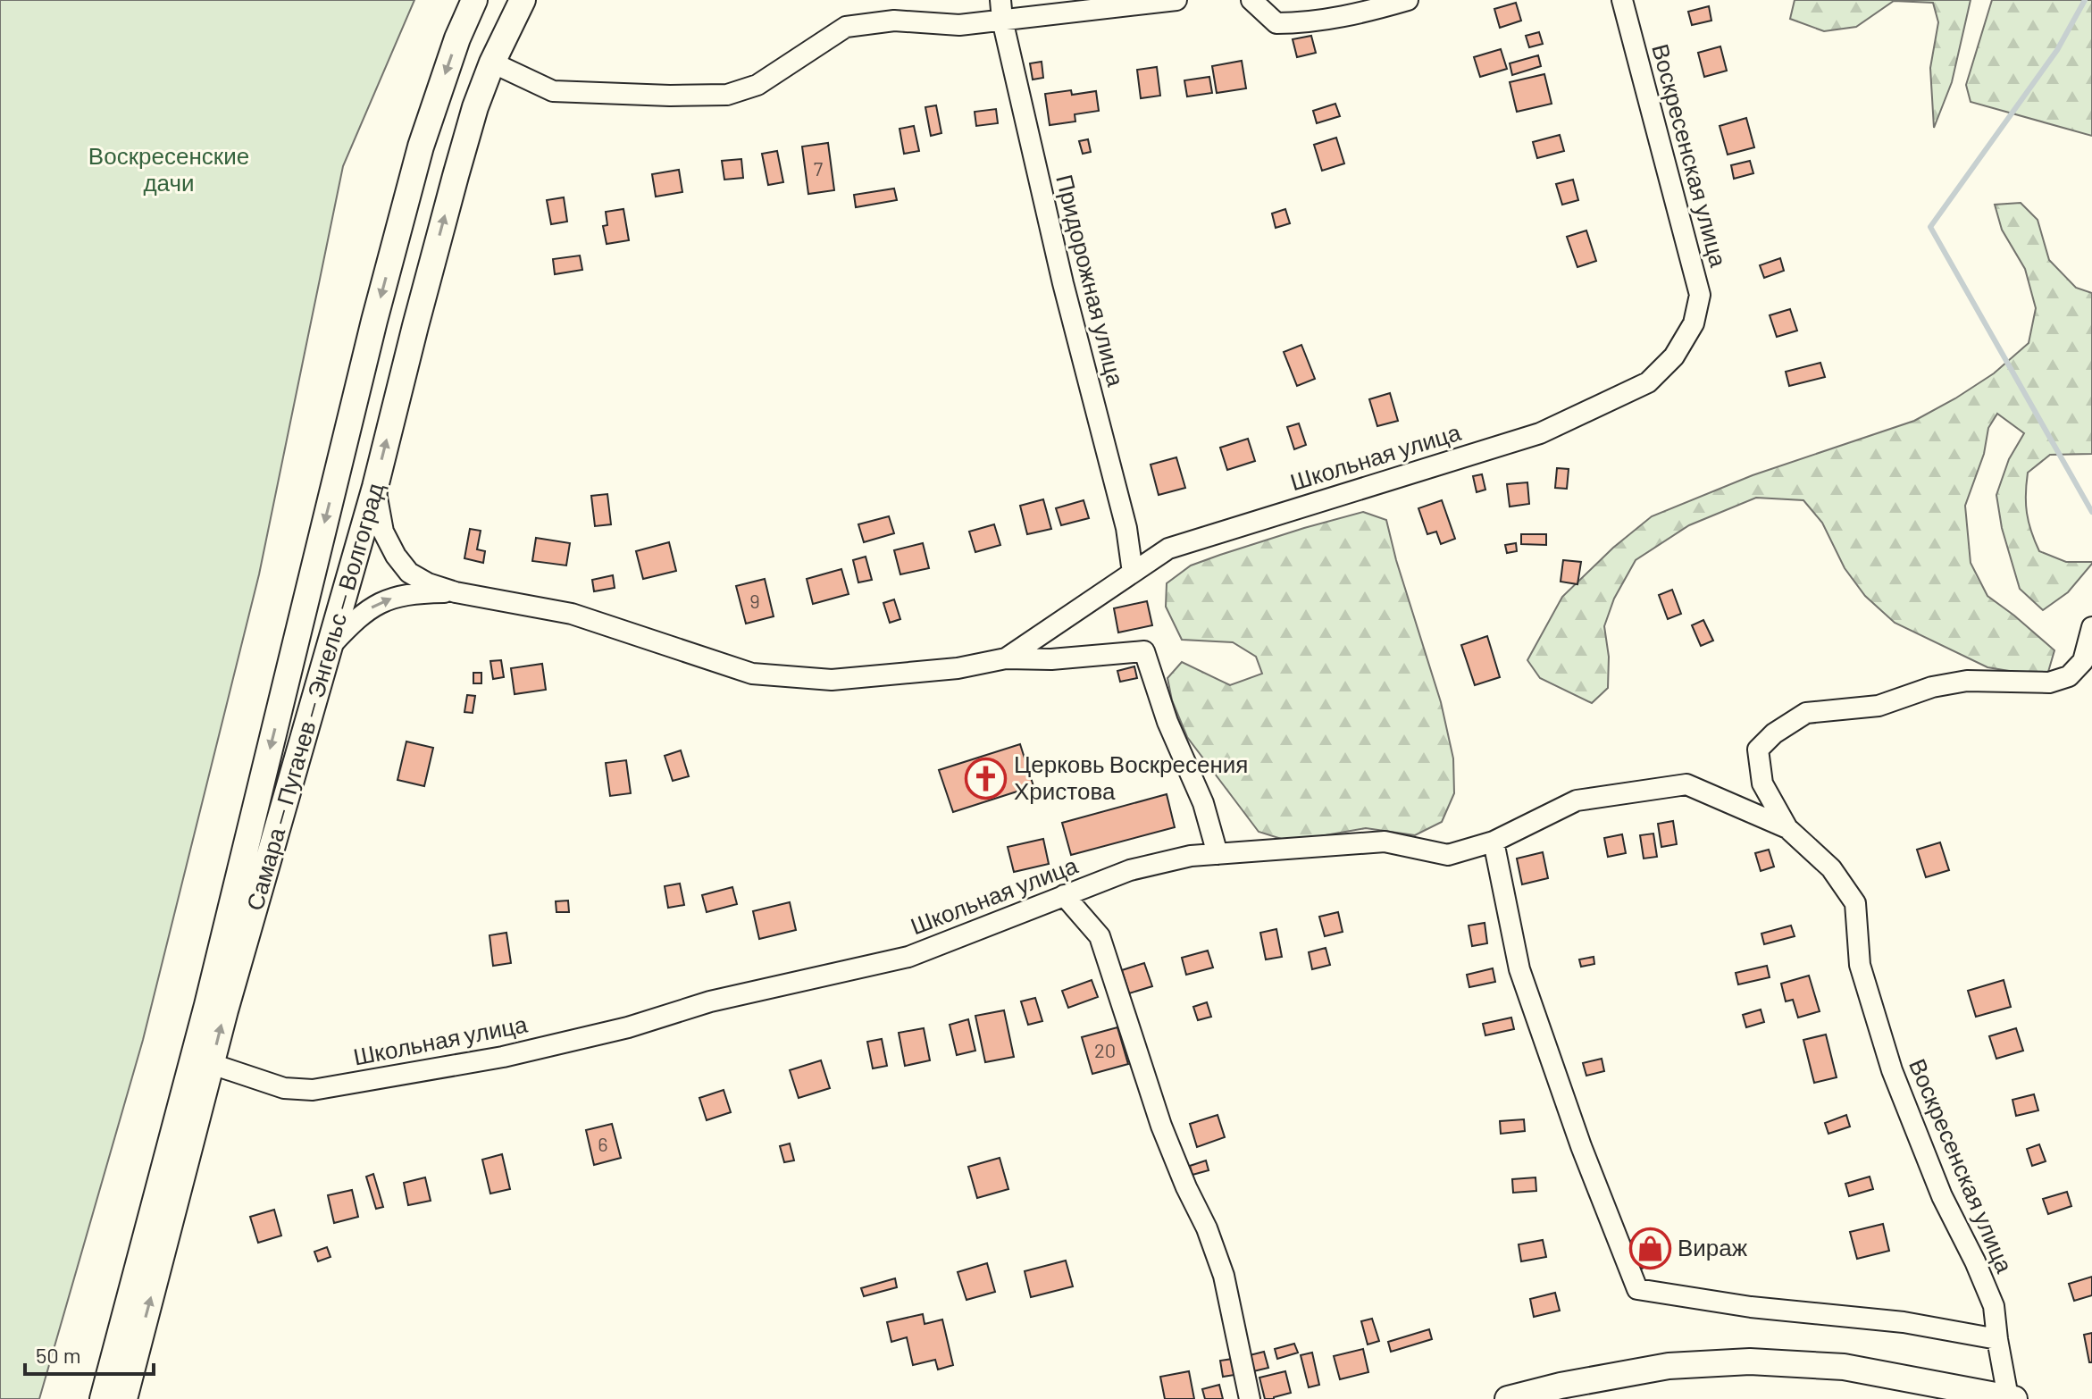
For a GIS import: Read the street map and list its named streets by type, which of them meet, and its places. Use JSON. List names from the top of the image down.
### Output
{
  "streets": {
    "main road": ["Самара — Пугачев — Энгельс — Волгоград"],
    "street": ["Воскресенская улица", "Придорожная улица", "Школьная улица"]
  },
  "crossings": [
    ["Воскресенская улица", "Школьная улица"],
    ["Придорожная улица", "Школьная улица"],
    ["Школьная улица", "Самара — Пугачев — Энгельс — Волгоград"]
  ],
  "parks": ["Воскресенские дачи"],
  "places": {
    "church": ["Церковь Воскресения Христова"],
    "shop": ["Вираж"]
  },
  "house_numbers": [
    "7",
    "9",
    "20",
    "6"
  ],
  "scale_bar": "50 m"
}
